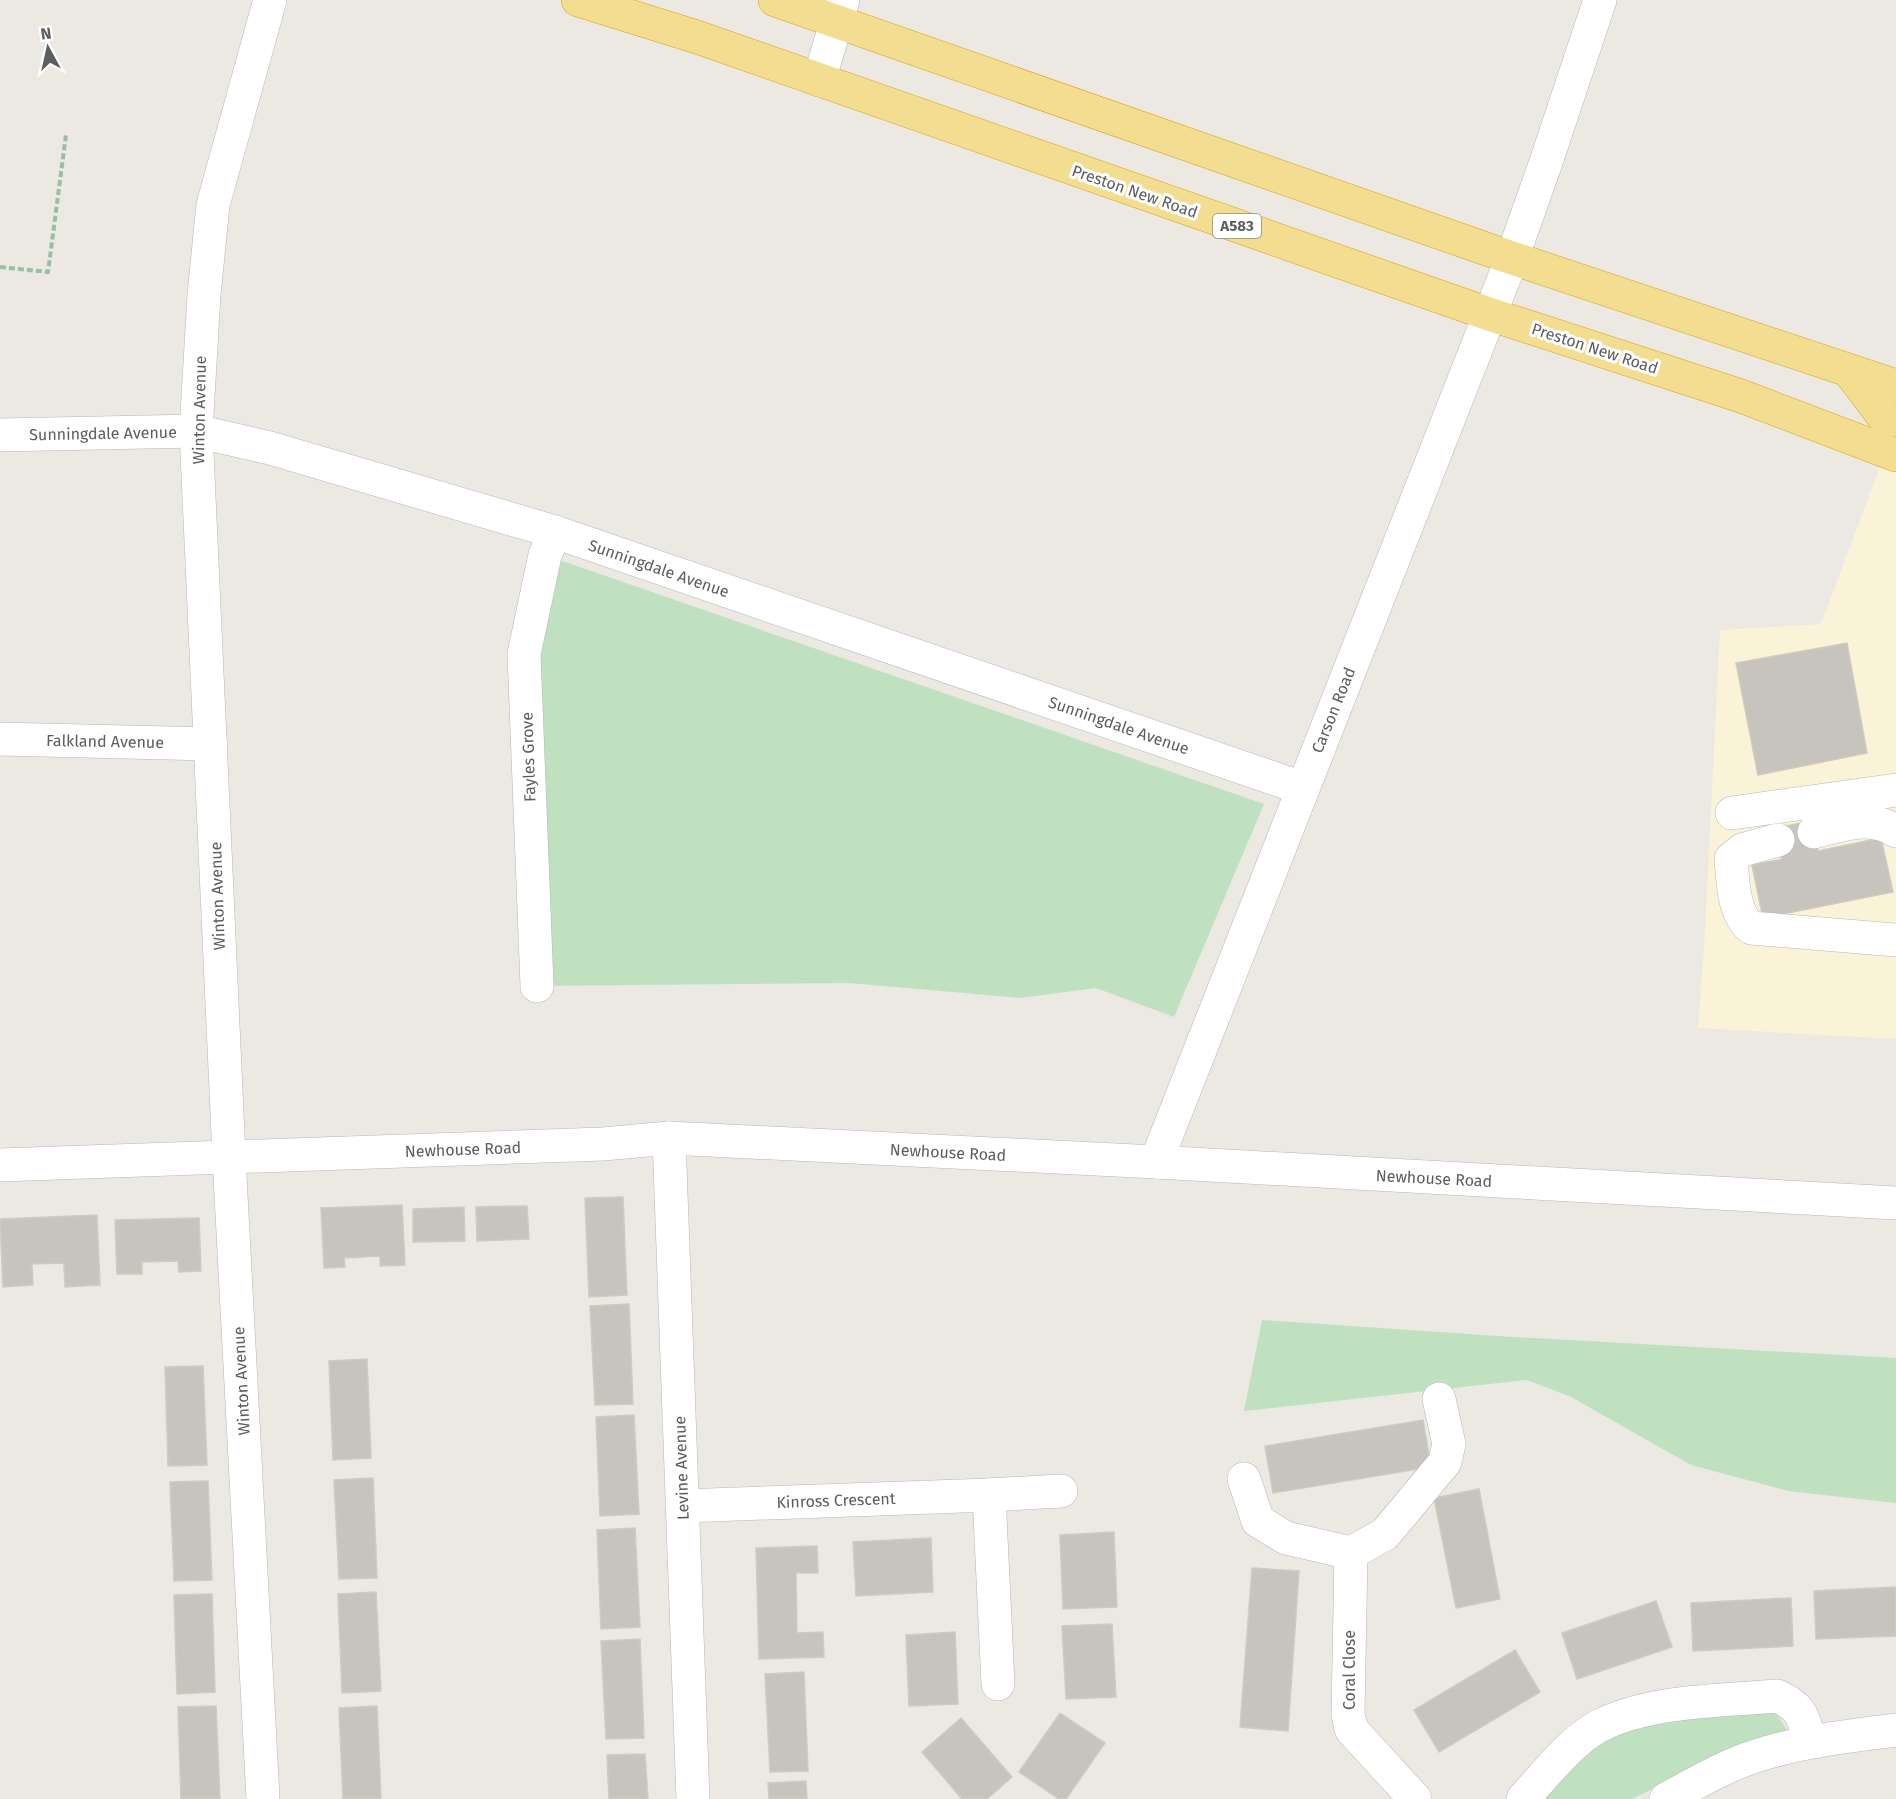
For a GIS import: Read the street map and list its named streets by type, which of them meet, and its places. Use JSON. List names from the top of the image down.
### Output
{
  "streets": {
    "highway": ["Preston New Road", "A583"],
    "street": [
      "Winton Avenue",
      "Sunningdale Avenue",
      "Carson Road",
      "Falkland Avenue",
      "Fayles Grove",
      "Newhouse Road",
      "Levine Avenue",
      "Kinross Crescent",
      "Coral Close"
    ]
  },
  "crossings": [
    ["Preston New Road", "Carson Road"],
    ["Winton Avenue", "Sunningdale Avenue"],
    ["Winton Avenue", "Falkland Avenue"],
    ["Winton Avenue", "Newhouse Road"],
    ["Sunningdale Avenue", "Carson Road"],
    ["Sunningdale Avenue", "Fayles Grove"],
    ["Carson Road", "Newhouse Road"],
    ["Newhouse Road", "Levine Avenue"],
    ["Levine Avenue", "Kinross Crescent"]
  ],
  "north": "top"
}
